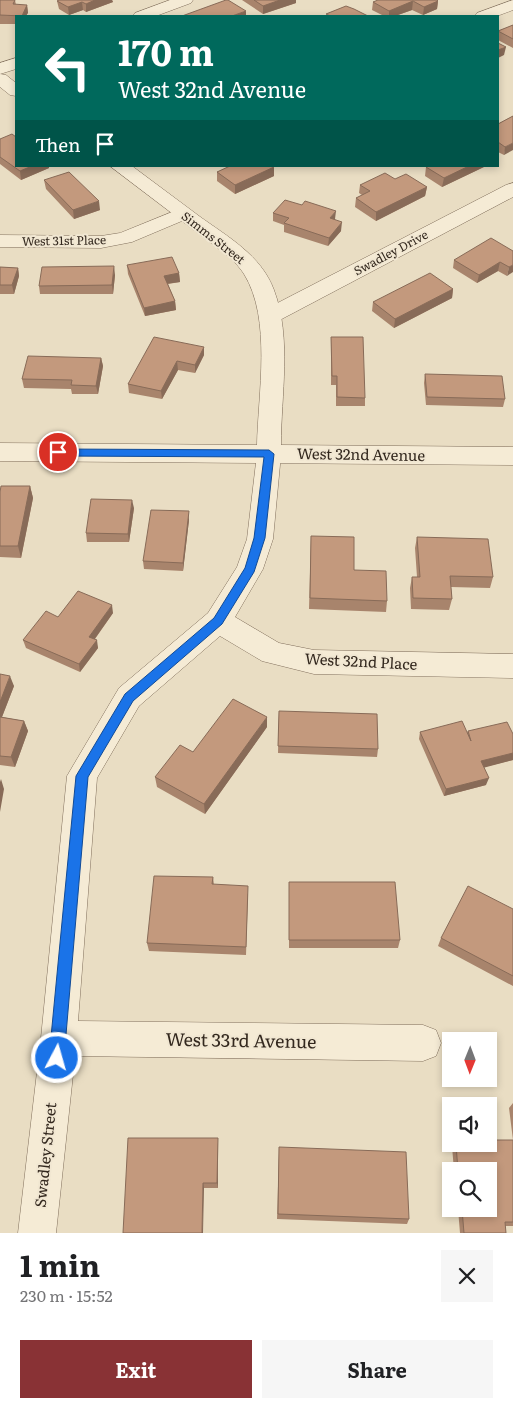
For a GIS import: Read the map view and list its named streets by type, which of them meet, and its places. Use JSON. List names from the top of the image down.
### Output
{
  "streets": {
    "street": [
      "Simms Street",
      "West 31st Place",
      "Swadley Drive",
      "West 32nd Avenue",
      "West 32nd Place",
      "West 33rd Avenue",
      "Swadley Street"
    ]
  },
  "crossings": [
    ["Simms Street", "West 31st Place"],
    ["Simms Street", "Swadley Drive"],
    ["Simms Street", "West 32nd Avenue"],
    ["Simms Street", "Swadley Street"],
    ["West 32nd Avenue", "Swadley Street"],
    ["West 32nd Place", "Swadley Street"],
    ["West 33rd Avenue", "Swadley Street"]
  ],
  "north": "bottom",
  "page": {
    "turn": ["170 m", "West 32nd Avenue"],
    "then": "Then",
    "heading": ["1 min", "230 m · 15:52"],
    "buttons": ["Exit", "Share"]
  }
}
